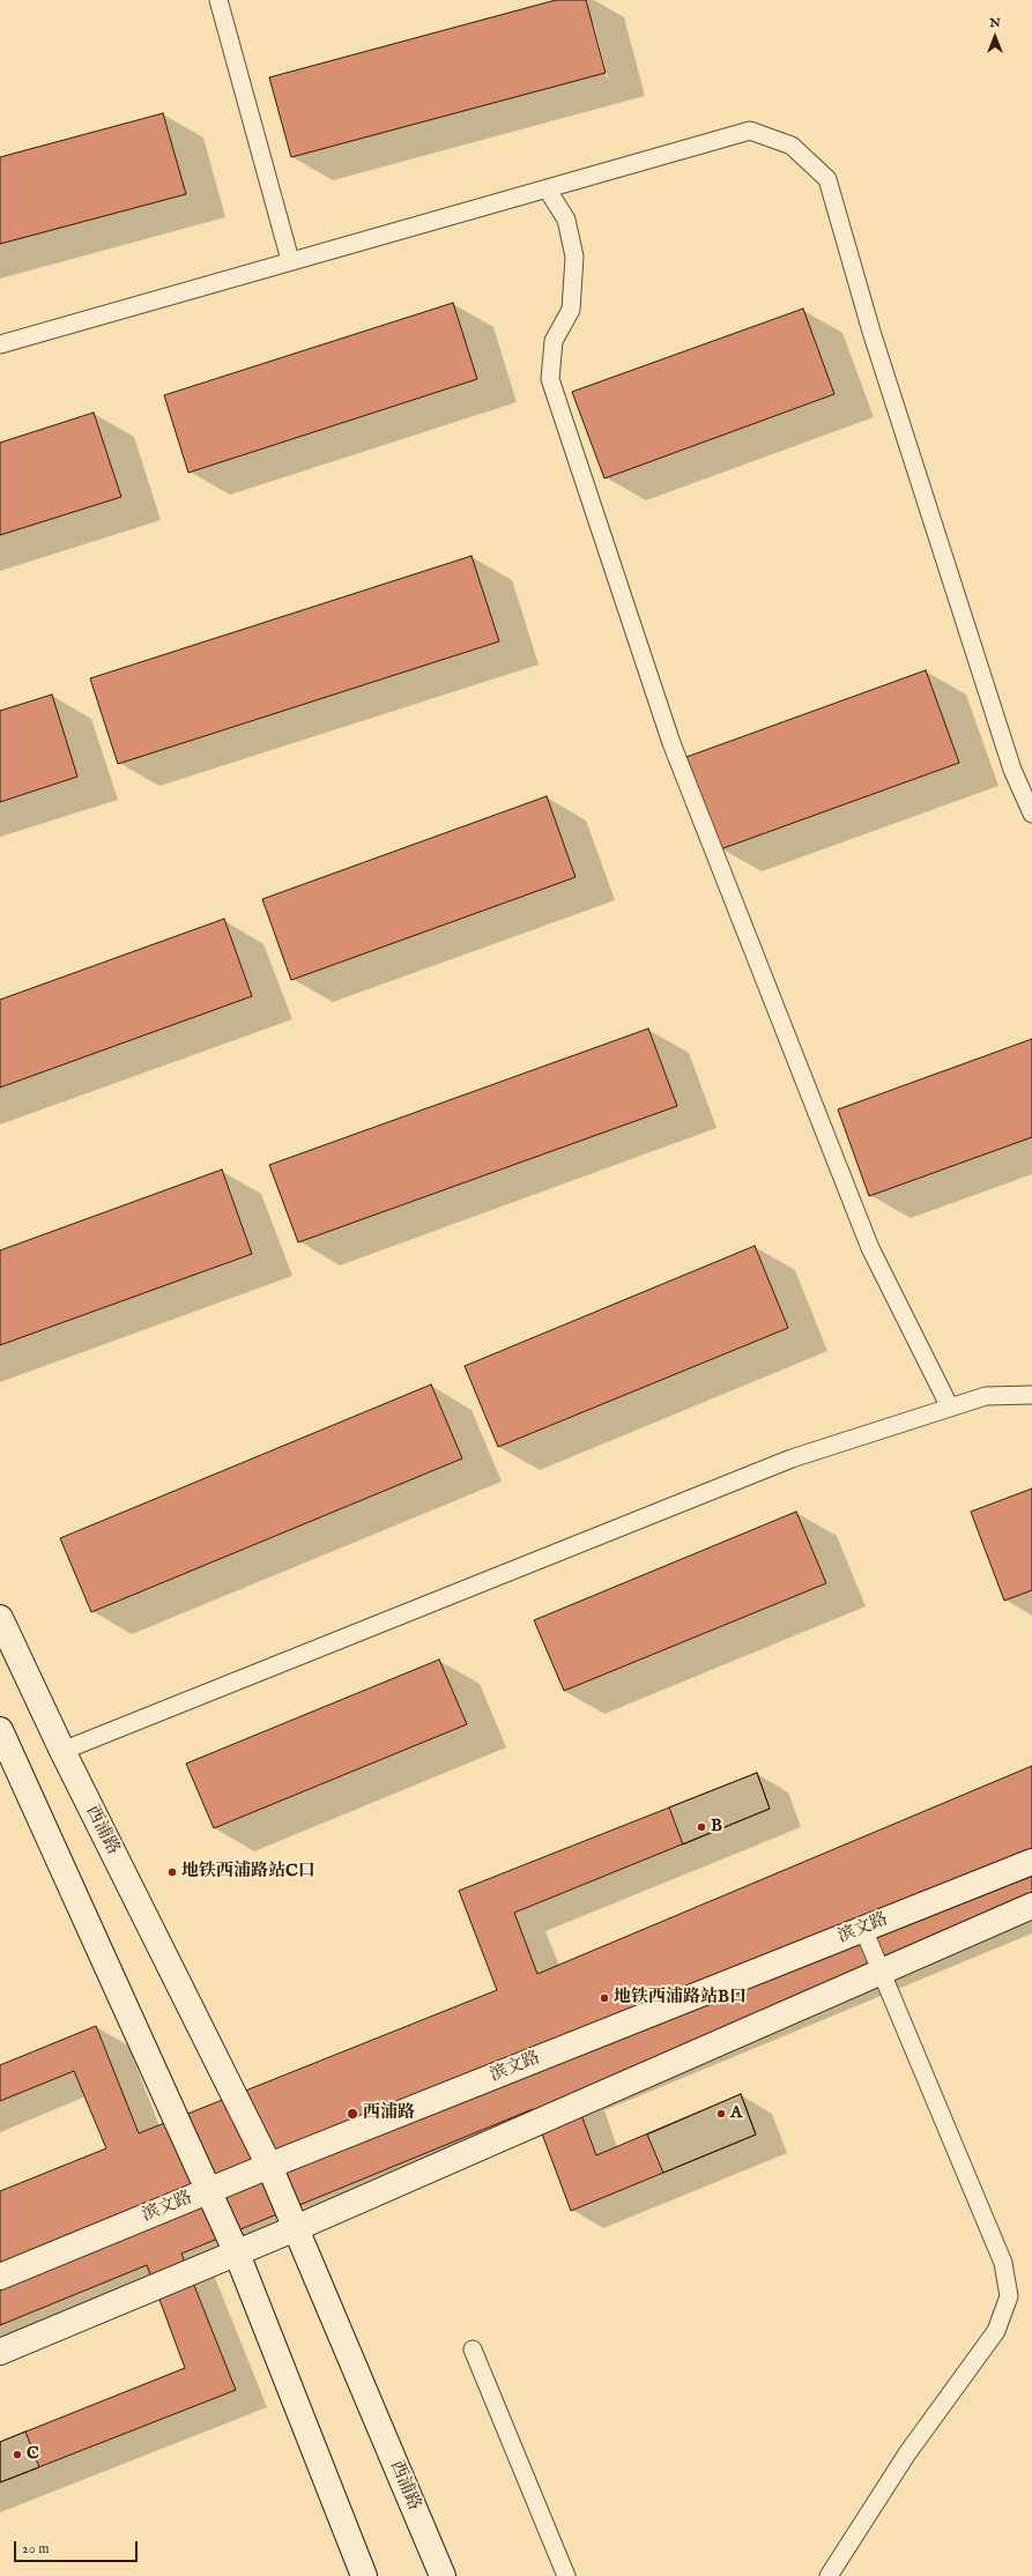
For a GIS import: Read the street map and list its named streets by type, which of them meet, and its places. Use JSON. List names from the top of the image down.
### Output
{
  "streets": {
    "main road": ["西浦路", "滨文路"]
  },
  "crossings": [
    ["西浦路", "滨文路"]
  ],
  "places": [
    "B",
    "地铁西浦路站C口",
    "地铁西浦路站B口",
    "西浦路",
    "A",
    "C"
  ],
  "scale_bar": "20 m",
  "north": "top"
}
